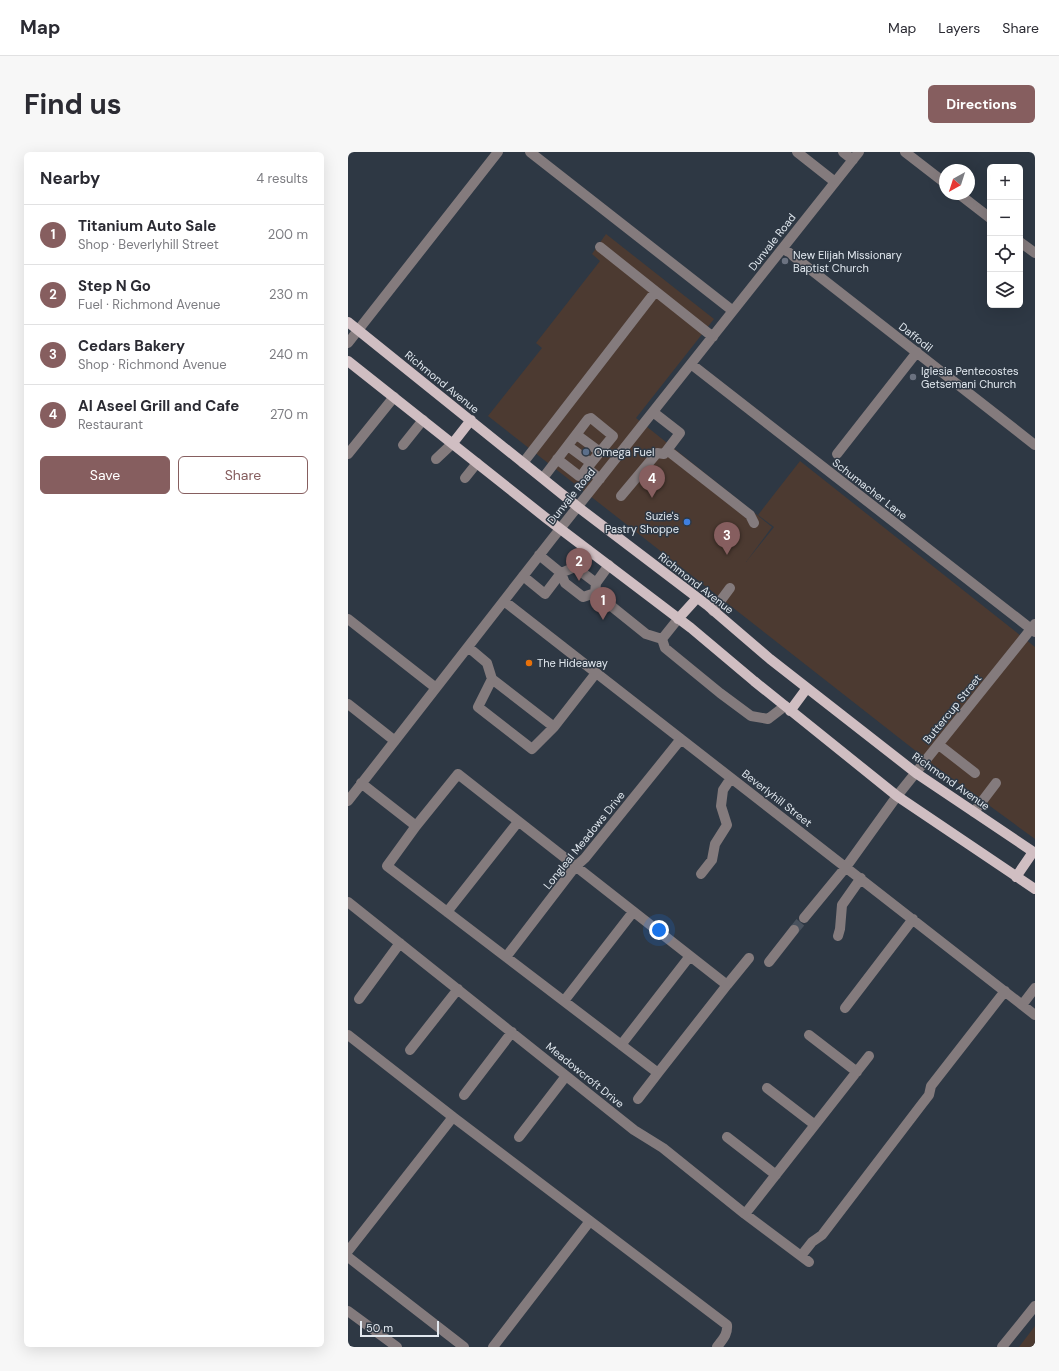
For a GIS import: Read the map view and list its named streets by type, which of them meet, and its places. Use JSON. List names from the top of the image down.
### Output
{
  "streets": {
    "main road": ["Richmond Avenue"],
    "street": [
      "Dunvale Road",
      "Daffodil",
      "Schumacher Lane",
      "Buttercup Street",
      "Beverlyhill Street",
      "Longleal Meadows Drive",
      "Meadowcroft Drive"
    ]
  },
  "crossings": [
    ["Dunvale Road", "Daffodil"],
    ["Dunvale Road", "Richmond Avenue"],
    ["Dunvale Road", "Schumacher Lane"],
    ["Dunvale Road", "Beverlyhill Street"],
    ["Richmond Avenue", "Buttercup Street"],
    ["Schumacher Lane", "Buttercup Street"],
    ["Buttercup Street", "Beverlyhill Street"],
    ["Beverlyhill Street", "Longleal Meadows Drive"],
    ["Beverlyhill Street", "Meadowcroft Drive"]
  ],
  "places": [
    "New Elijah Missionary Baptist Church",
    "Iglesia Pentecostes Getsemani Church",
    "Omega Fuel",
    "Suzie's Pastry Shoppe",
    "The Hideaway"
  ],
  "scale_bar": "50 m",
  "north": "bottom left",
  "page": {
    "header": "Map",
    "nav": ["Map", "Layers", "Share"],
    "buttons": [
      "Directions",
      ["Save", "Share"]
    ],
    "title": "Find us",
    "heading": ["Nearby", "4 results"],
    "map_buttons": ["+", "−"],
    "list": [
      {
        "mark": "1",
        "name": "Titanium Auto Sale",
        "note": "Shop · Beverlyhill Street",
        "value": "200 m"
      },
      {
        "mark": "2",
        "name": "Step N Go",
        "note": "Fuel · Richmond Avenue",
        "value": "230 m"
      },
      {
        "mark": "3",
        "name": "Cedars Bakery",
        "note": "Shop · Richmond Avenue",
        "value": "240 m"
      },
      {
        "mark": "4",
        "name": "Al Aseel Grill and Cafe",
        "note": "Restaurant",
        "value": "270 m"
      }
    ],
    "pins": [
      "4",
      "3",
      "2",
      "1"
    ],
    "scale": "50 m"
  }
}
